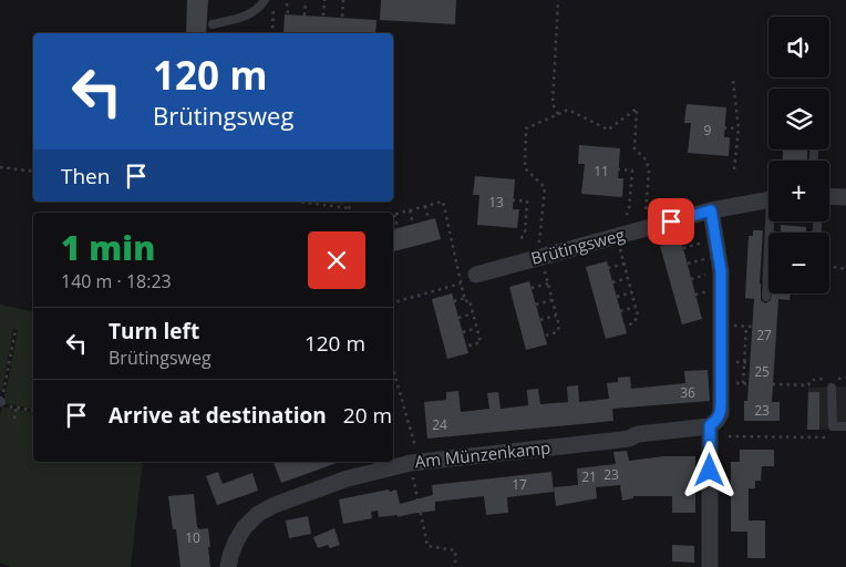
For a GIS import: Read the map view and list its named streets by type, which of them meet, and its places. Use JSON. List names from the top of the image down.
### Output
{
  "streets": {
    "street": ["Brütingsweg", "Am Münzenkamp"]
  },
  "house_numbers": [
    "9",
    "11",
    "13",
    "27",
    "25",
    "36",
    "23",
    "24",
    "23",
    "21",
    "17",
    "10"
  ],
  "page": {
    "map_buttons": ["+", "−"],
    "turn": ["120 m", "Brütingsweg"],
    "then": "Then",
    "heading": ["1 min", "140 m · 18:23"],
    "list": [
      {
        "name": "Turn left",
        "note": "Brütingsweg",
        "value": "120 m"
      },
      {
        "name": "Arrive at destination",
        "value": "20 m"
      }
    ]
  }
}
